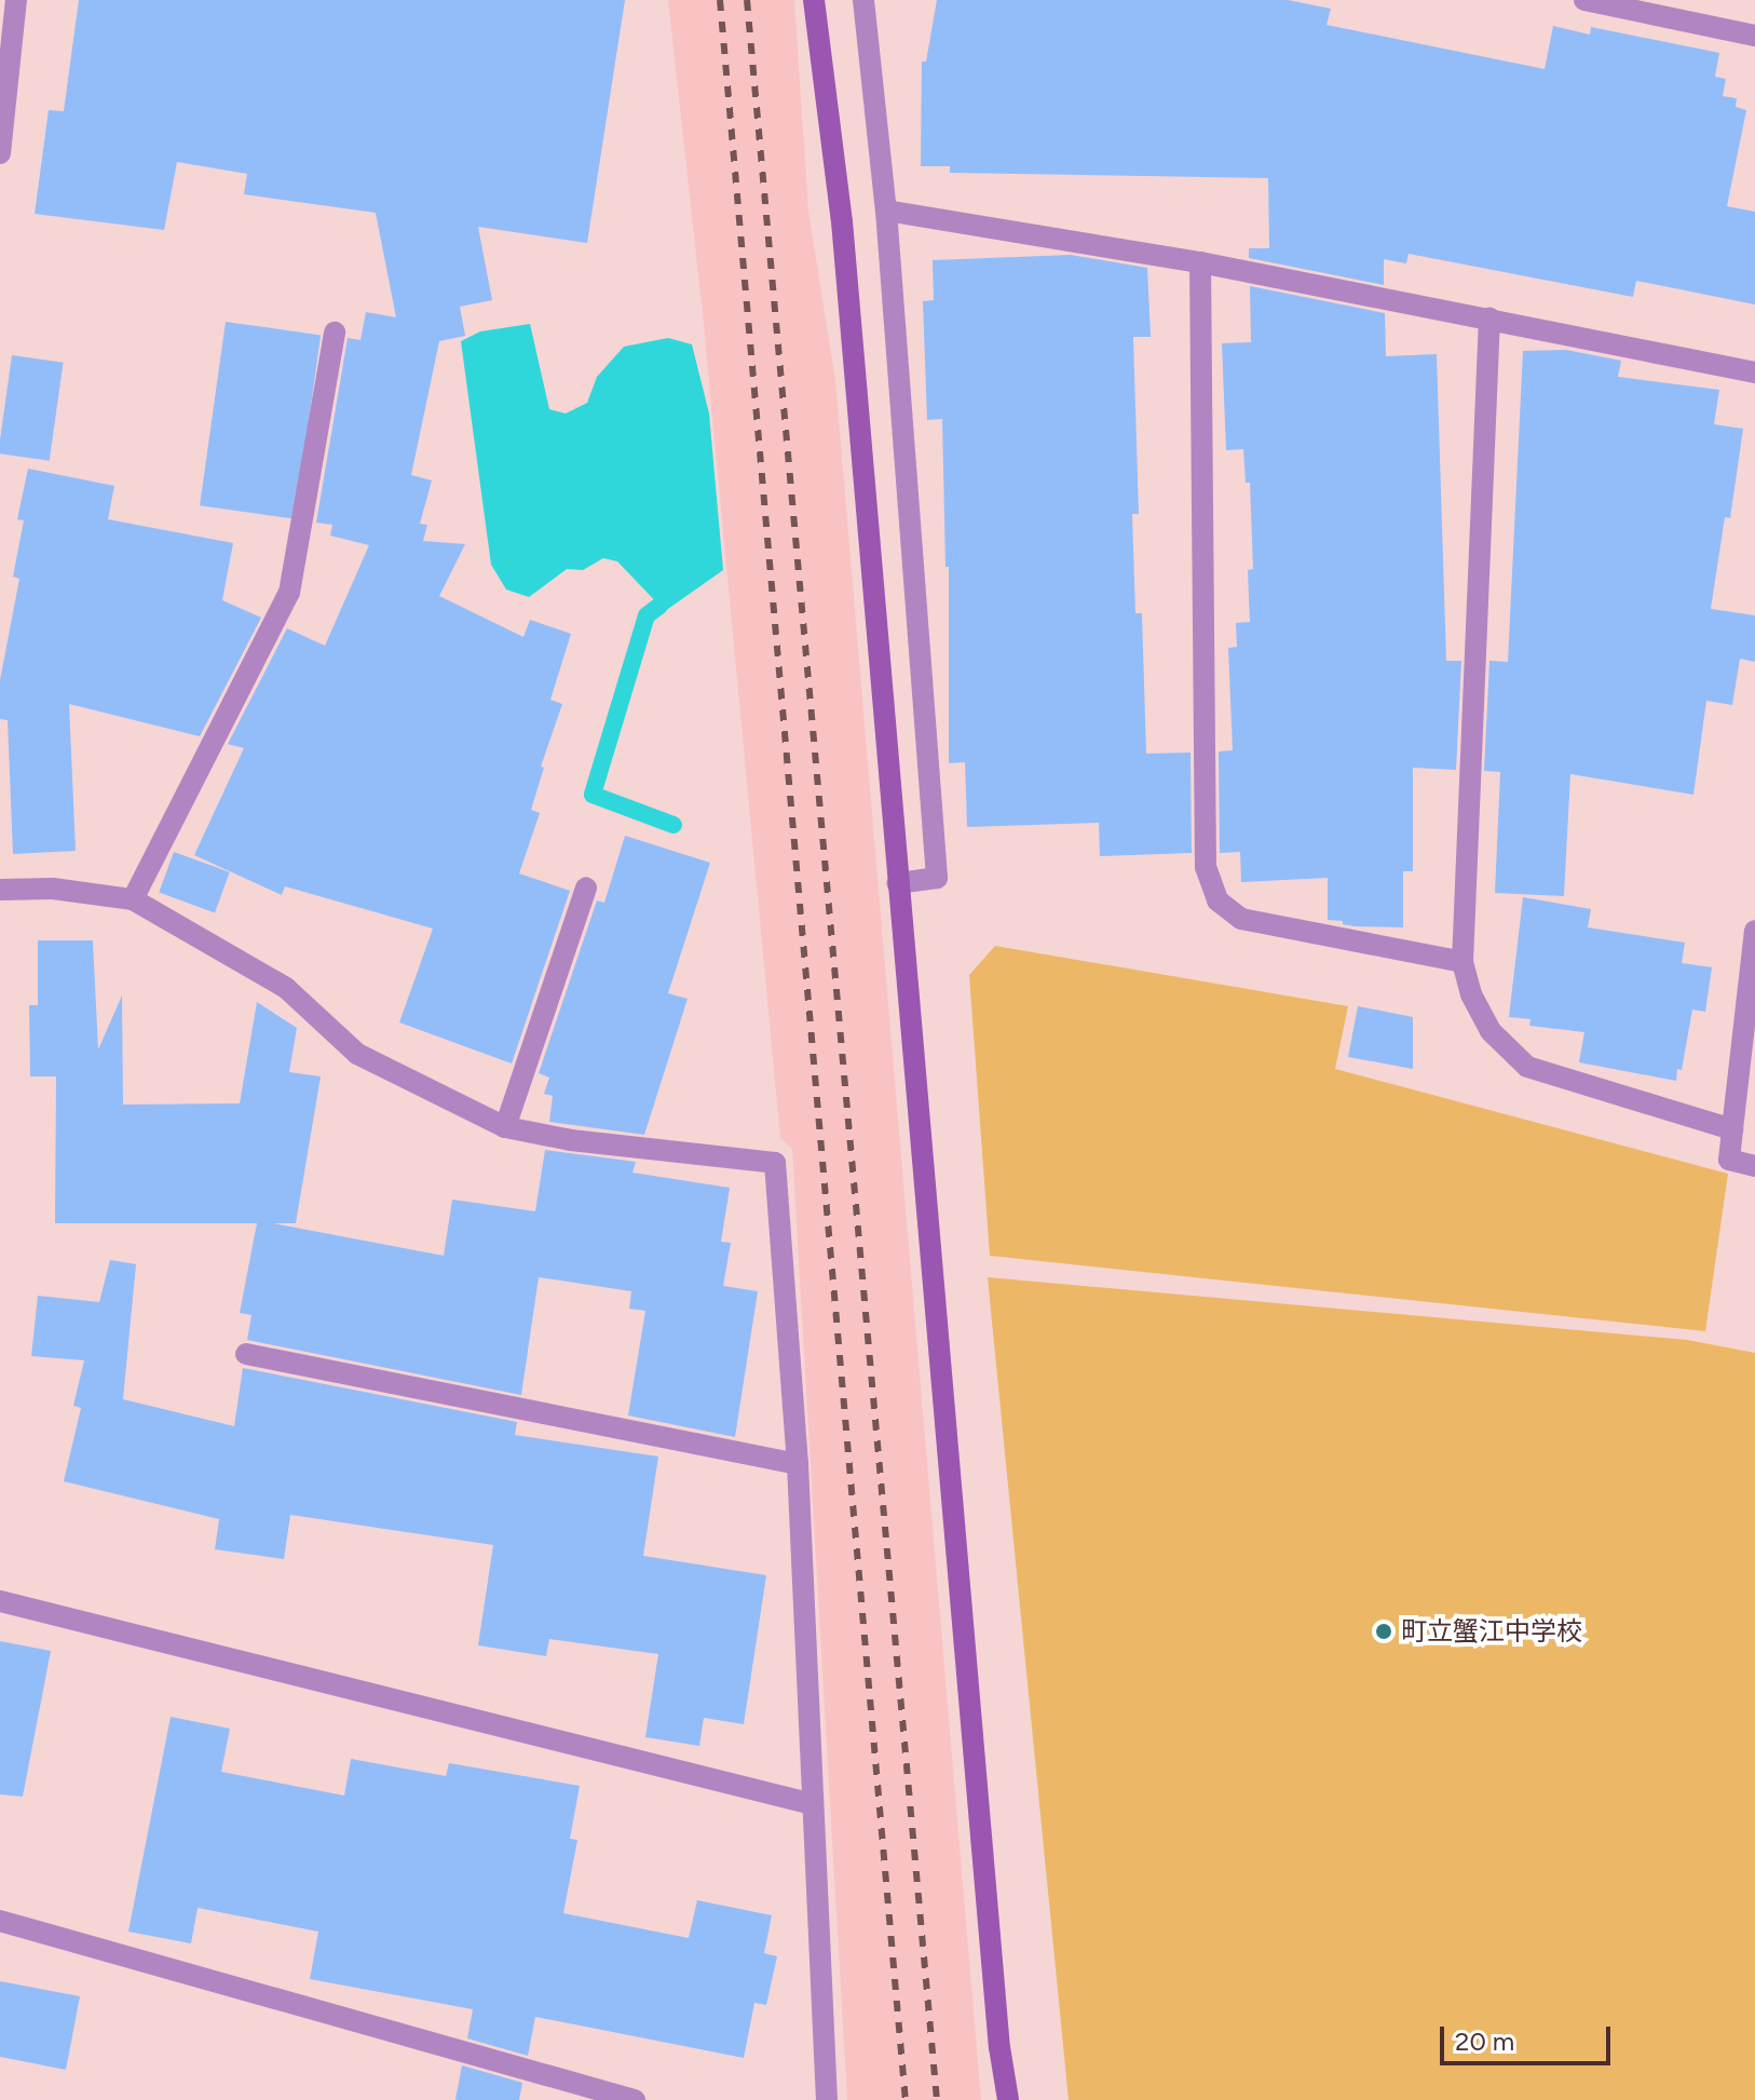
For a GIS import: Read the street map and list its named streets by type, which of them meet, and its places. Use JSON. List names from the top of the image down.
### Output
{
  "places": ["町立蟹江中学校"],
  "scale_bar": "20 m"
}
